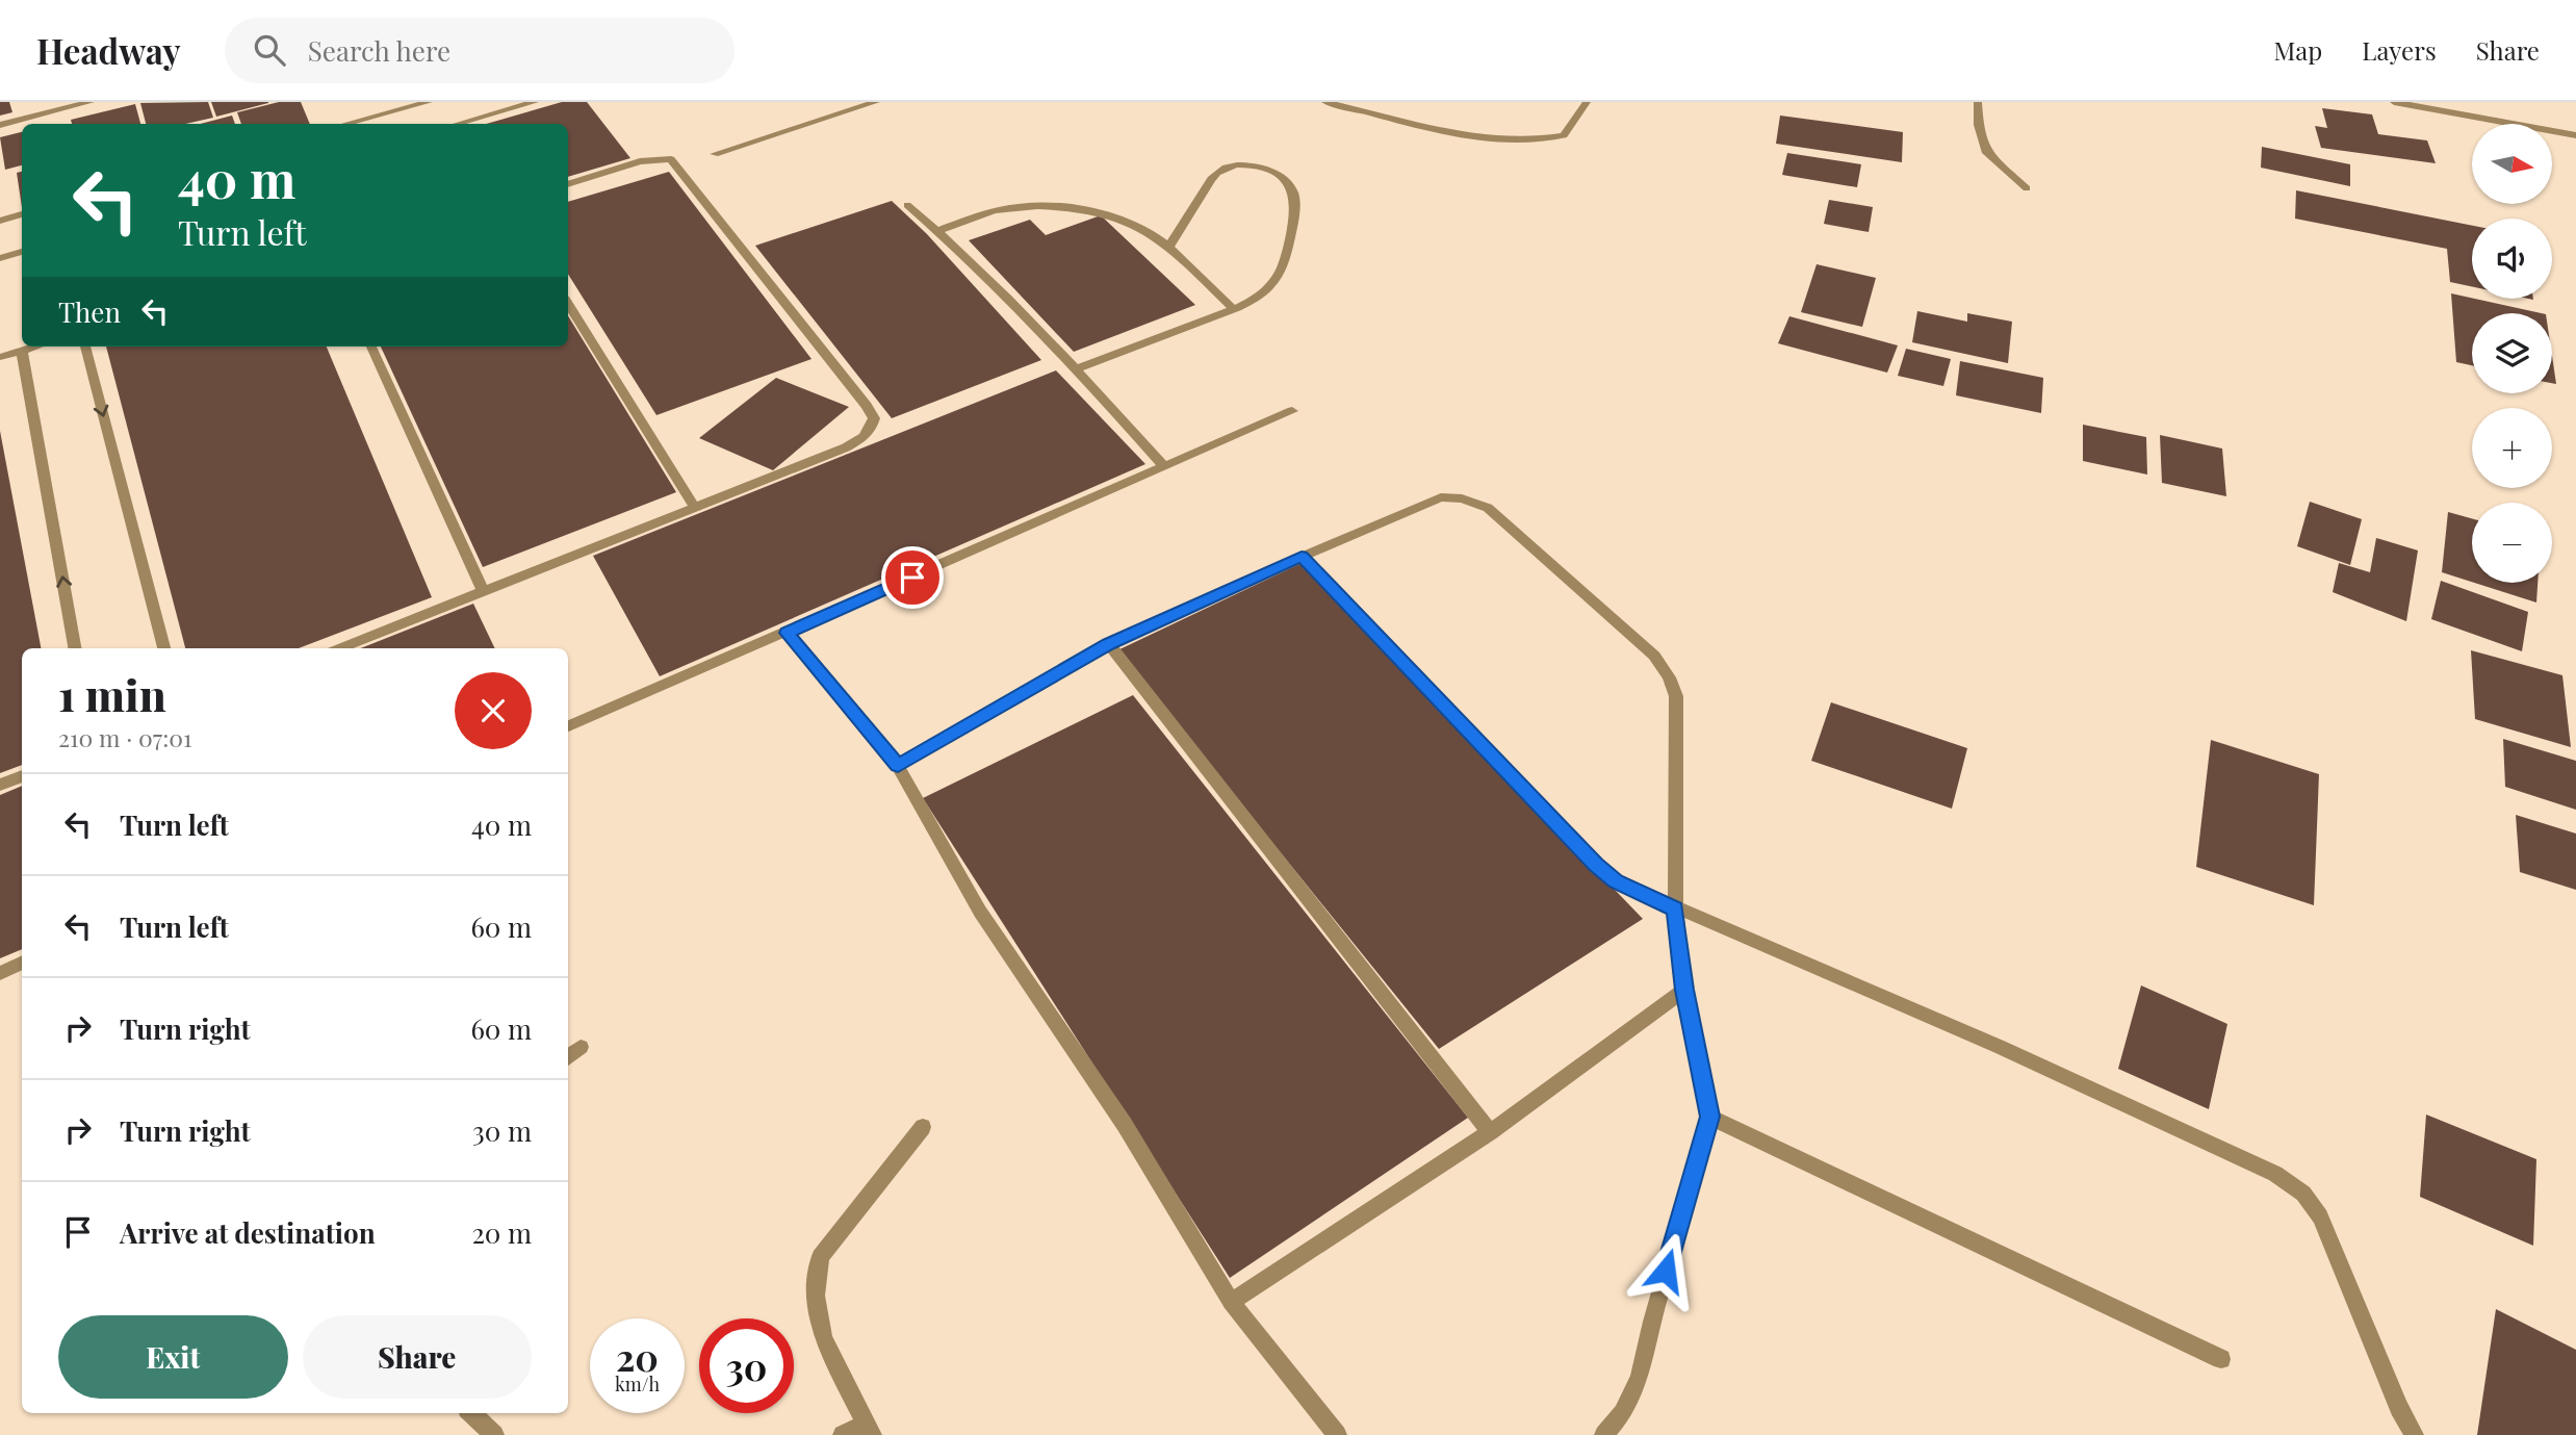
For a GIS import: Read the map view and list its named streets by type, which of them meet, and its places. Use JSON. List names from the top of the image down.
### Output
{
  "north": "right",
  "page": {
    "header": "Headway",
    "search": "Search here",
    "nav": ["Map", "Layers", "Share"],
    "map_buttons": ["+", "−"],
    "turn": ["40 m", "Turn left"],
    "then": "Then",
    "heading": ["1 min", "210 m · 07:01"],
    "list": [
      {
        "name": "Turn left",
        "value": "40 m"
      },
      {
        "name": "Turn left",
        "value": "60 m"
      },
      {
        "name": "Turn right",
        "value": "60 m"
      },
      {
        "name": "Turn right",
        "value": "30 m"
      },
      {
        "name": "Arrive at destination",
        "value": "20 m"
      }
    ],
    "buttons": ["Exit", "Share"],
    "speed": "20 km/h",
    "limit": "30"
  }
}
